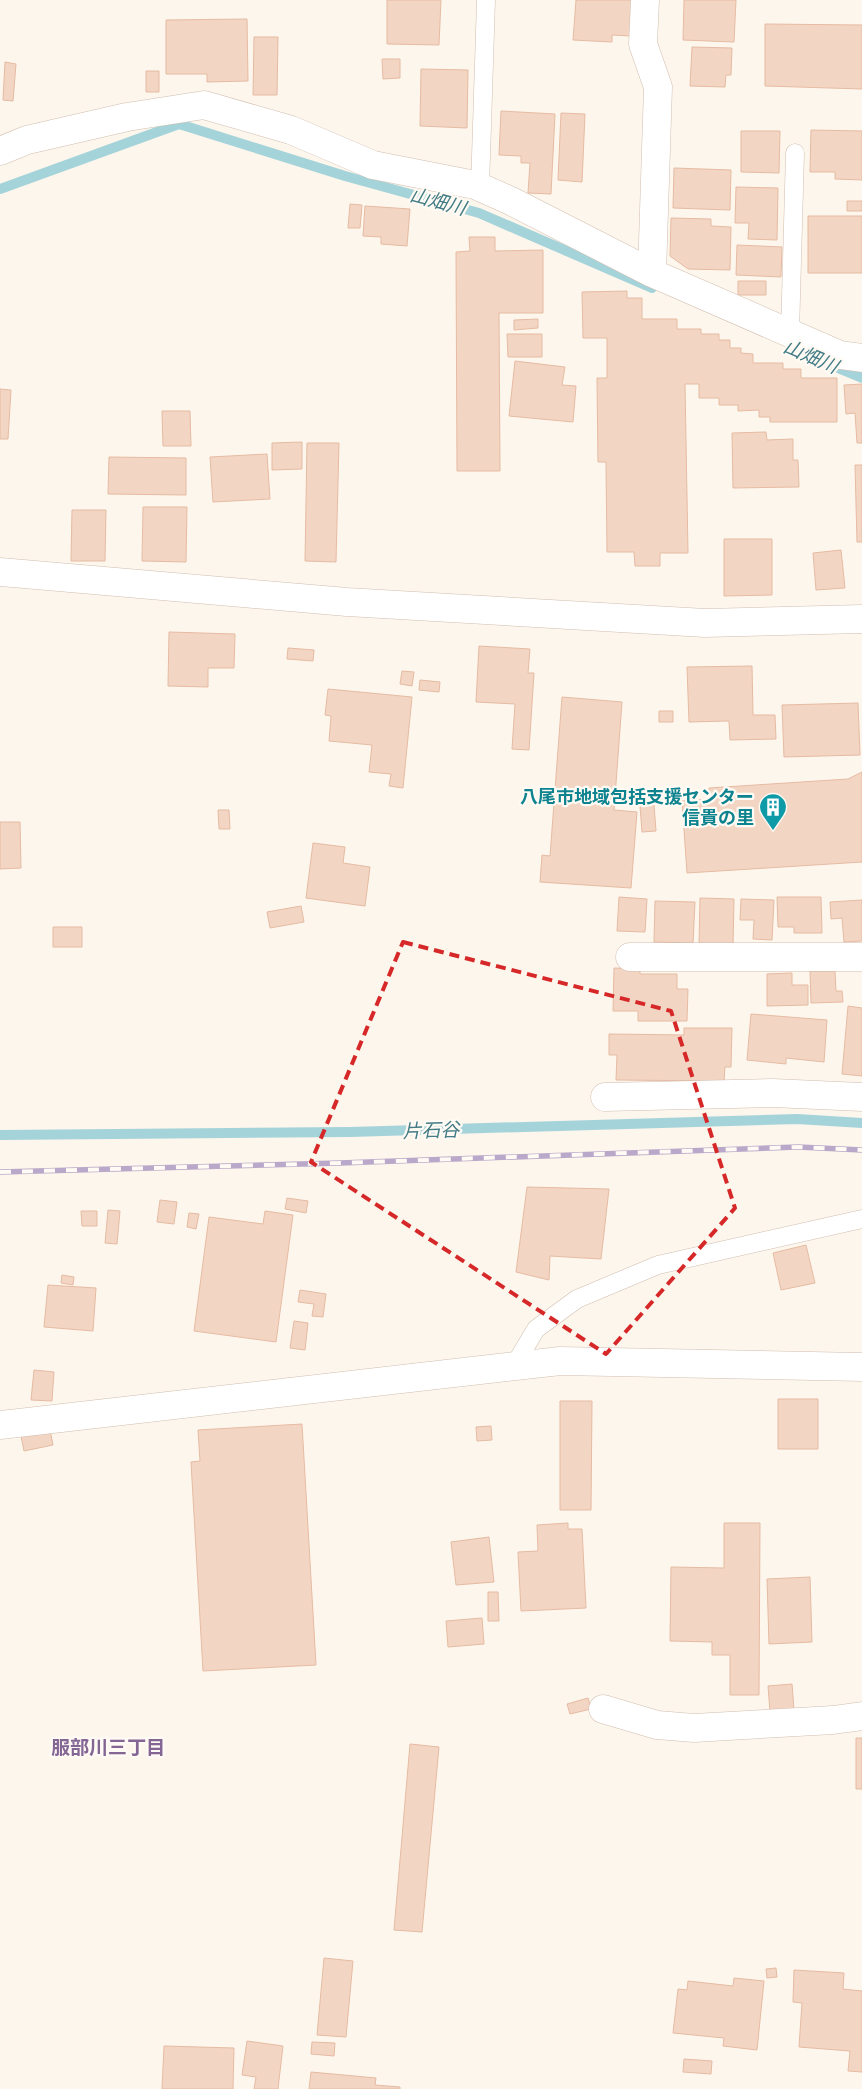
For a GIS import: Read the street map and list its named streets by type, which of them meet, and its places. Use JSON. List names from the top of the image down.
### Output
{
  "districts": ["服部川三丁目"],
  "water": ["山畑川", "片石谷"],
  "places": {
    "building": ["八尾市地域包括支援センター 信貴の里"]
  }
}
